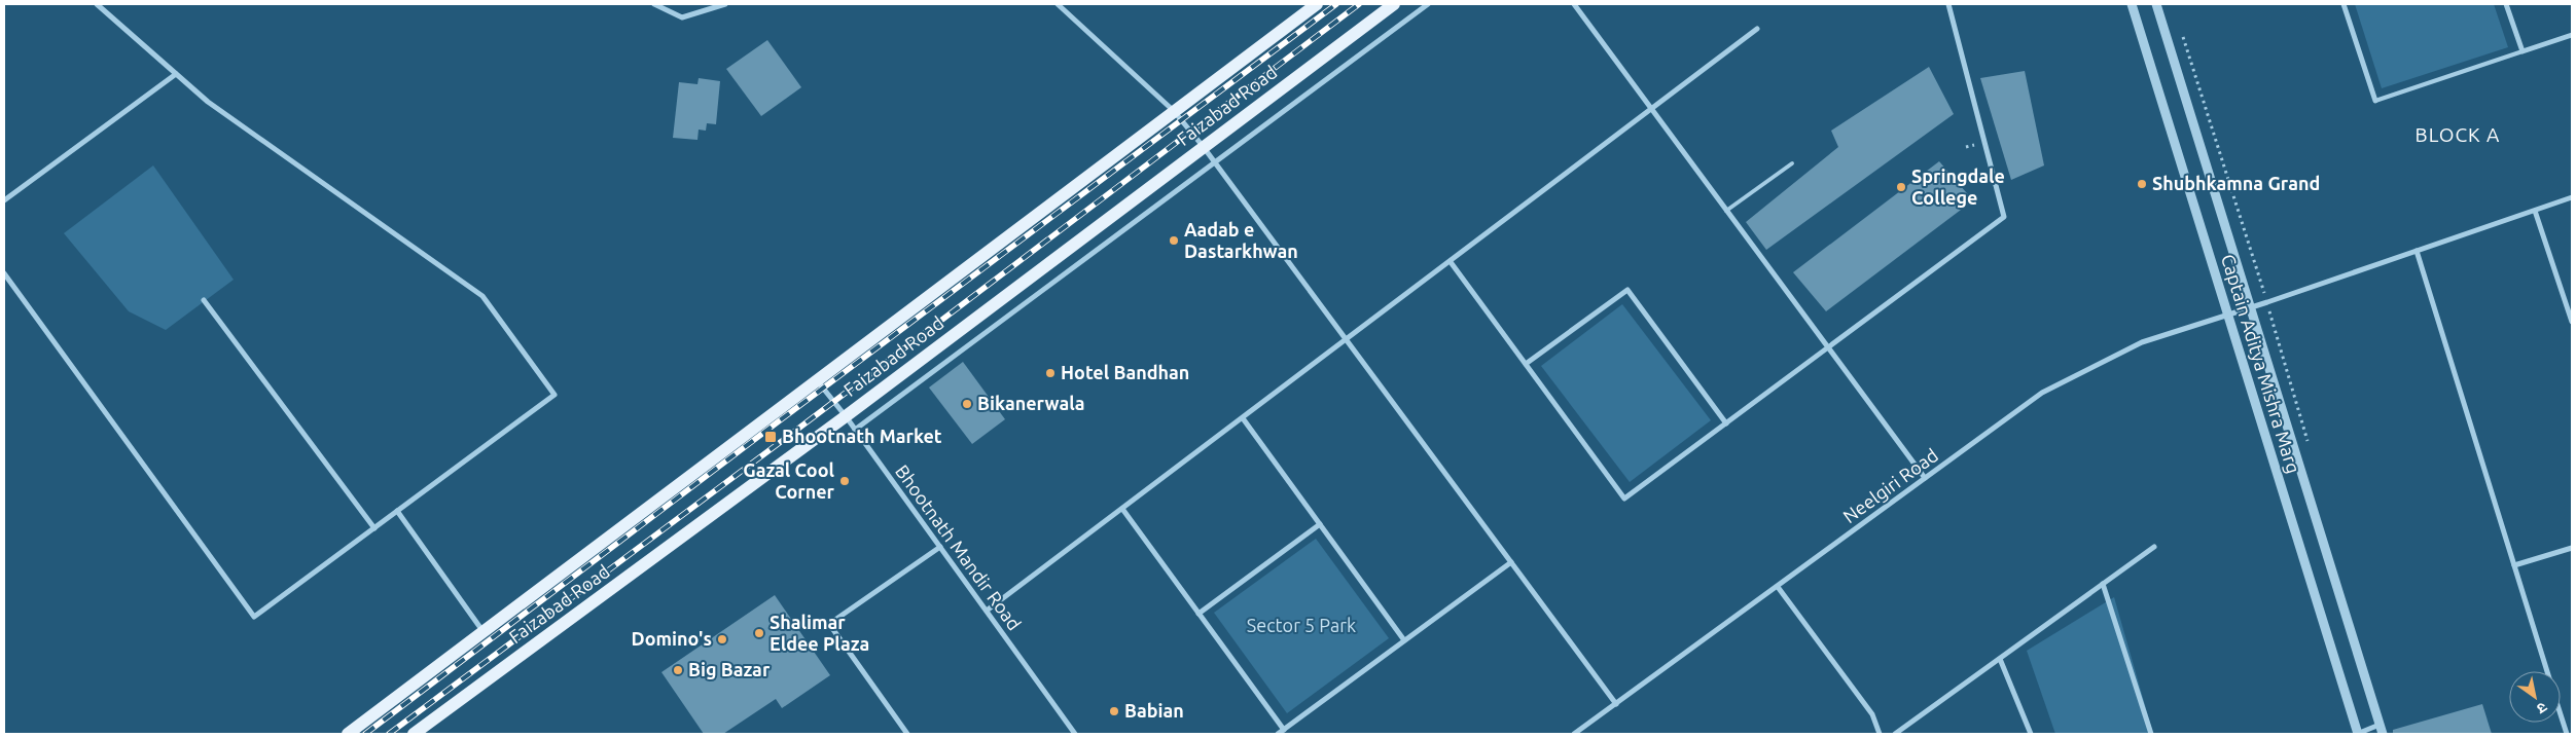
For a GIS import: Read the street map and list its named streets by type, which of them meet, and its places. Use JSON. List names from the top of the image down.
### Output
{
  "streets": {
    "main road": ["Faizabad Road"],
    "street": ["Captain Aditya Mishra Marg", "Neelgiri Road", "Bhootnath Mandir Road"]
  },
  "crossings": [
    ["Faizabad Road", "Bhootnath Mandir Road"],
    ["Captain Aditya Mishra Marg", "Neelgiri Road"]
  ],
  "districts": ["BLOCK A"],
  "parks": ["Sector 5 Park"],
  "places": {
    "other": [
      "Shubhkamna Grand",
      "Springdale College",
      "Aadab e Dastarkhwan",
      "Hotel Bandhan",
      "Bikanerwala",
      "Gazal Cool Corner",
      "Shalimar Eldee Plaza",
      "Domino's",
      "Big Bazar",
      "Babian"
    ],
    "transit": ["Bhootnath Market"]
  },
  "north": "bottom right"
}
